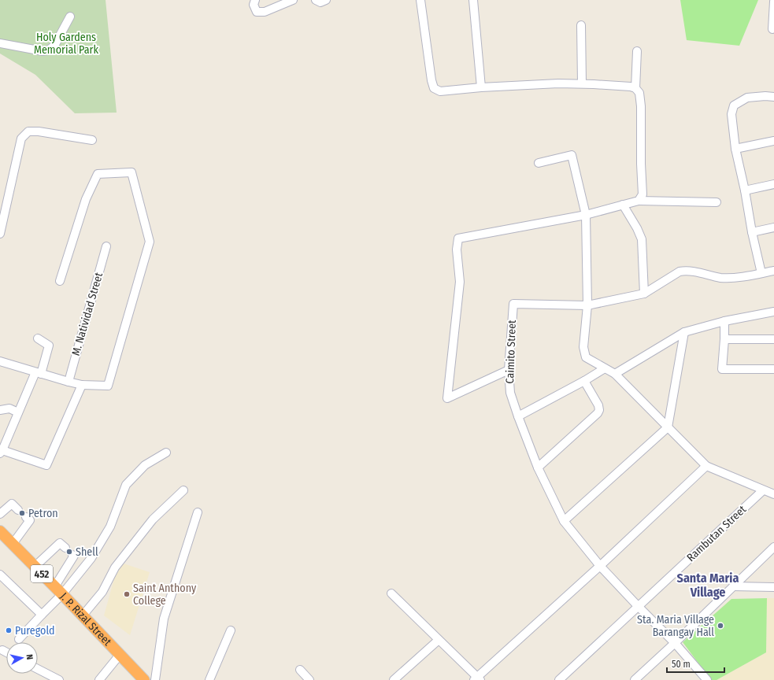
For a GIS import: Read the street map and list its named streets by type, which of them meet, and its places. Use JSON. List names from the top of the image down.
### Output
{
  "streets": {
    "highway": ["452", "J. P. Rizal Street"],
    "street": ["M. Natividad Street", "Caimito Street", "Rambutan Street"]
  },
  "crossings": [
    ["Caimito Street", "Rambutan Street"]
  ],
  "districts": ["Santa Maria Village"],
  "parks": ["Holy Gardens Memorial Park"],
  "places": [
    "Petron",
    "Shell",
    "Saint Anthony College",
    "Sta. Maria Village Barangay Hall",
    "Puregold"
  ],
  "scale_bar": "50 m",
  "north": "right"
}
